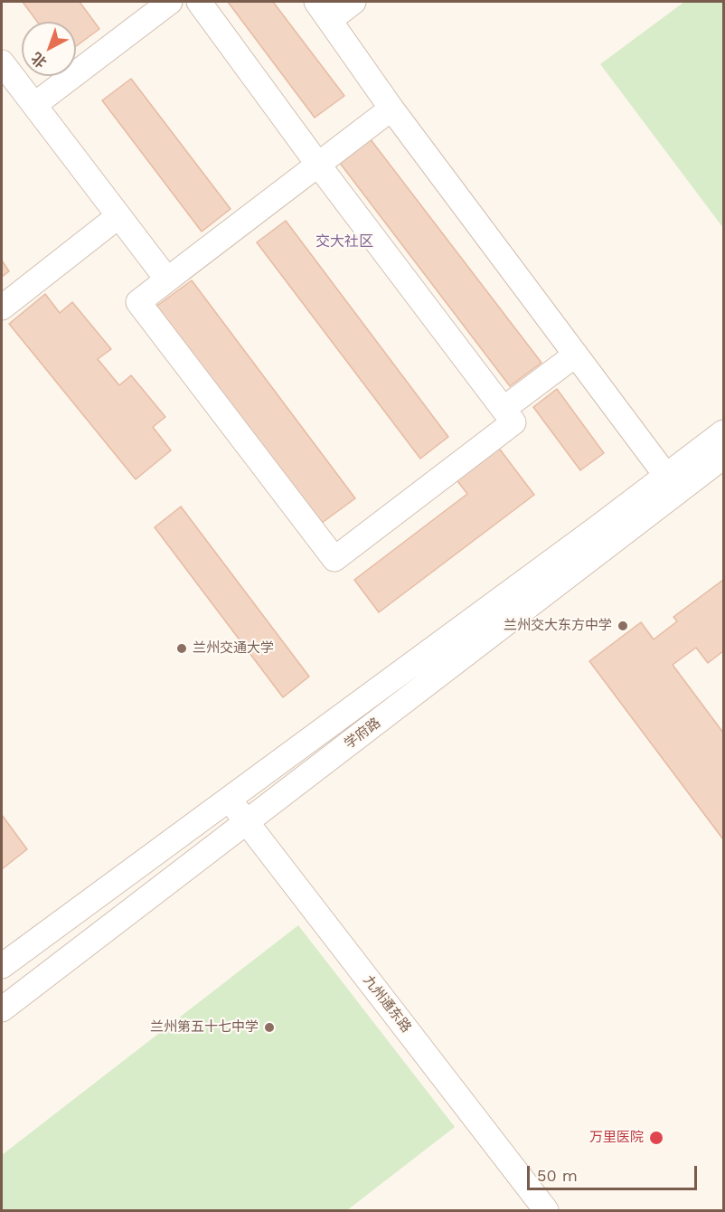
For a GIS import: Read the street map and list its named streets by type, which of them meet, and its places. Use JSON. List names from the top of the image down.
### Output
{
  "streets": {
    "street": ["学府路", "九州通东路"]
  },
  "crossings": [
    ["学府路", "九州通东路"]
  ],
  "districts": ["交大社区"],
  "places": [
    "兰州交大东方中学",
    "兰州交通大学",
    "兰州第五十七中学",
    "万里医院"
  ],
  "scale_bar": "50 m",
  "north": "bottom left"
}
